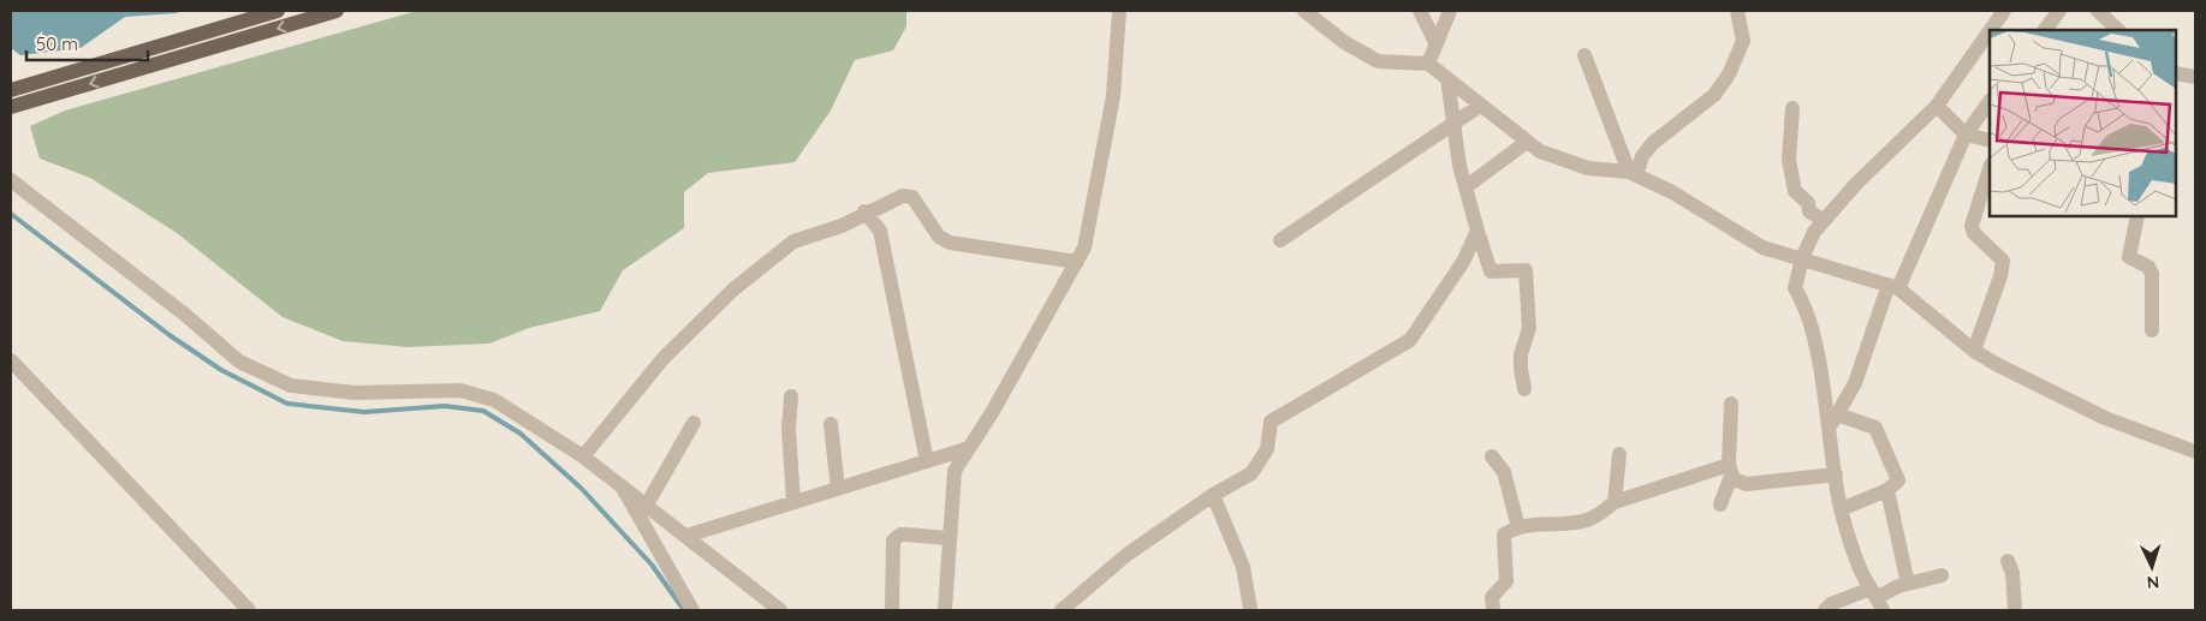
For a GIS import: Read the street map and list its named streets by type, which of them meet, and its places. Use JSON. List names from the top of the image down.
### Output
{
  "scale_bar": "50 m",
  "north": "bottom"
}
